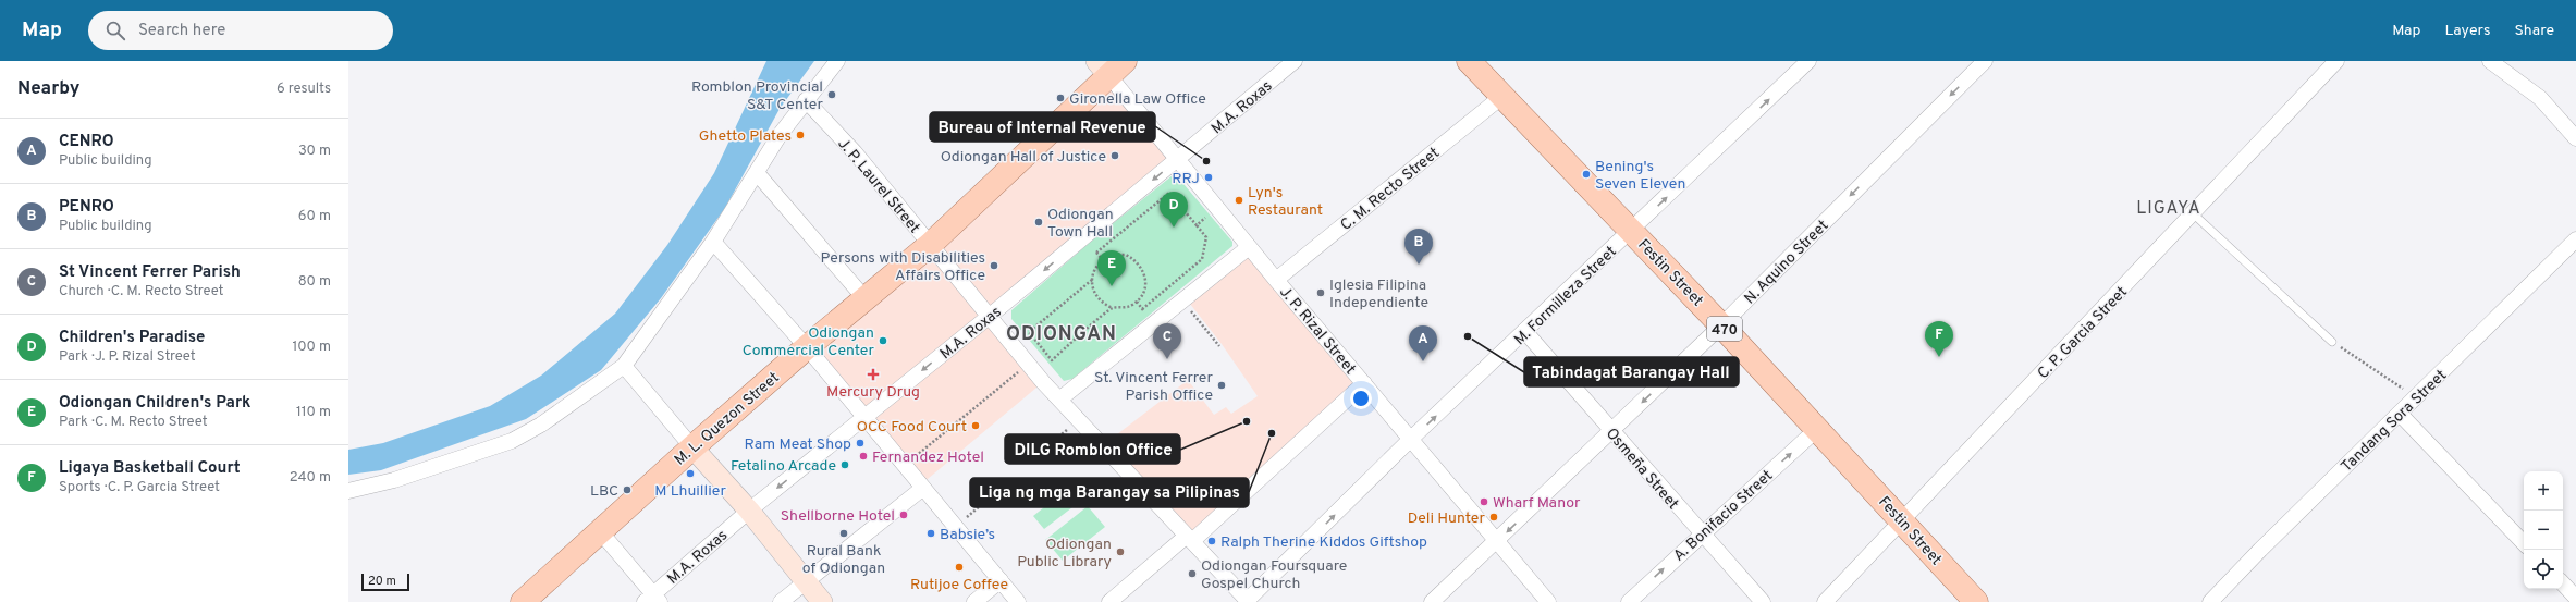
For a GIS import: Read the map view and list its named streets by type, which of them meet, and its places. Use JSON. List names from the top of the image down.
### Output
{
  "streets": {
    "main road": ["Festin Street", "470", "M. L. Quezon Street"],
    "street": [
      "M.A. Roxas",
      "J. P. Laurel Street",
      "C. M. Recto Street",
      "N. Aquino Street",
      "M. Formilleza Street",
      "J. P. Rizal Street",
      "C. P. Garcia Street",
      "Tandang Sora Street",
      "Osmeña Street",
      "A. Bonifacio Street"
    ]
  },
  "crossings": [
    ["M.A. Roxas", "J. P. Laurel Street"],
    ["M.A. Roxas", "J. P. Rizal Street"],
    ["J. P. Laurel Street", "M. Formilleza Street"],
    ["J. P. Laurel Street", "M. L. Quezon Street"],
    ["C. M. Recto Street", "Festin Street"],
    ["C. M. Recto Street", "J. P. Rizal Street"],
    ["N. Aquino Street", "Festin Street"],
    ["N. Aquino Street", "J. P. Rizal Street"],
    ["N. Aquino Street", "Osmeña Street"],
    ["Festin Street", "M. Formilleza Street"],
    ["Festin Street", "C. P. Garcia Street"],
    ["Festin Street", "A. Bonifacio Street"],
    ["M. Formilleza Street", "J. P. Rizal Street"],
    ["M. Formilleza Street", "Osmeña Street"],
    ["J. P. Rizal Street", "M. L. Quezon Street"],
    ["Osmeña Street", "A. Bonifacio Street"]
  ],
  "one_way": ["N. Aquino Street", "A. Bonifacio Street"],
  "districts": ["LIGAYA", "ODIONGAN"],
  "places": {
    "other": [
      "Romblon Provincial S&T Center",
      "Gironella Law Office",
      "Ghetto Plates",
      "Odiongan Hall of Justice",
      "Bureau of Internal Revenue",
      "Bening's Seven Eleven",
      "RRJ",
      "Lyn's Restaurant",
      "Odiongan Town Hall",
      "Persons with Disabilities Affairs Office",
      "Iglesia Filipina Independiente",
      "Tabindagat Barangay Hall",
      "Odiongan Commercial Center",
      "St. Vincent Ferrer Parish Office",
      "DILG Romblon Office",
      "OCC Food Court",
      "Liga ng mga Barangay sa Pilipinas",
      "Ram Meat Shop",
      "Fernandez Hotel",
      "Fetalino Arcade",
      "M Lhuillier",
      "LBC",
      "Wharf Manor",
      "Shellborne Hotel",
      "Deli Hunter",
      "Rural Bank of Odiongan",
      "Babsie’s",
      "Ralph Therine Kiddos Giftshop",
      "Odiongan Public Library",
      "Rutijoe Coffee",
      "Odiongan Foursquare Gospel Church"
    ],
    "health": ["Mercury Drug"]
  },
  "scale_bar": "20 m",
  "page": {
    "header": "Map",
    "search": "Search here",
    "nav": ["Map", "Layers", "Share"],
    "heading": ["Nearby", "6 results"],
    "list": [
      {
        "mark": "A",
        "name": "CENRO",
        "note": "Public building",
        "value": "30 m"
      },
      {
        "mark": "B",
        "name": "PENRO",
        "note": "Public building",
        "value": "60 m"
      },
      {
        "mark": "C",
        "name": "St Vincent Ferrer Parish",
        "note": "Church · C. M. Recto Street",
        "value": "80 m"
      },
      {
        "mark": "D",
        "name": "Children's Paradise",
        "note": "Park · J. P. Rizal Street",
        "value": "100 m"
      },
      {
        "mark": "E",
        "name": "Odiongan Children's Park",
        "note": "Park · C. M. Recto Street",
        "value": "110 m"
      },
      {
        "mark": "F",
        "name": "Ligaya Basketball Court",
        "note": "Sports · C. P. Garcia Street",
        "value": "240 m"
      }
    ],
    "pins": [
      "D",
      "B",
      "E",
      "F",
      "C",
      "A"
    ],
    "map_buttons": ["+", "−"],
    "scale": "20 m"
  }
}
